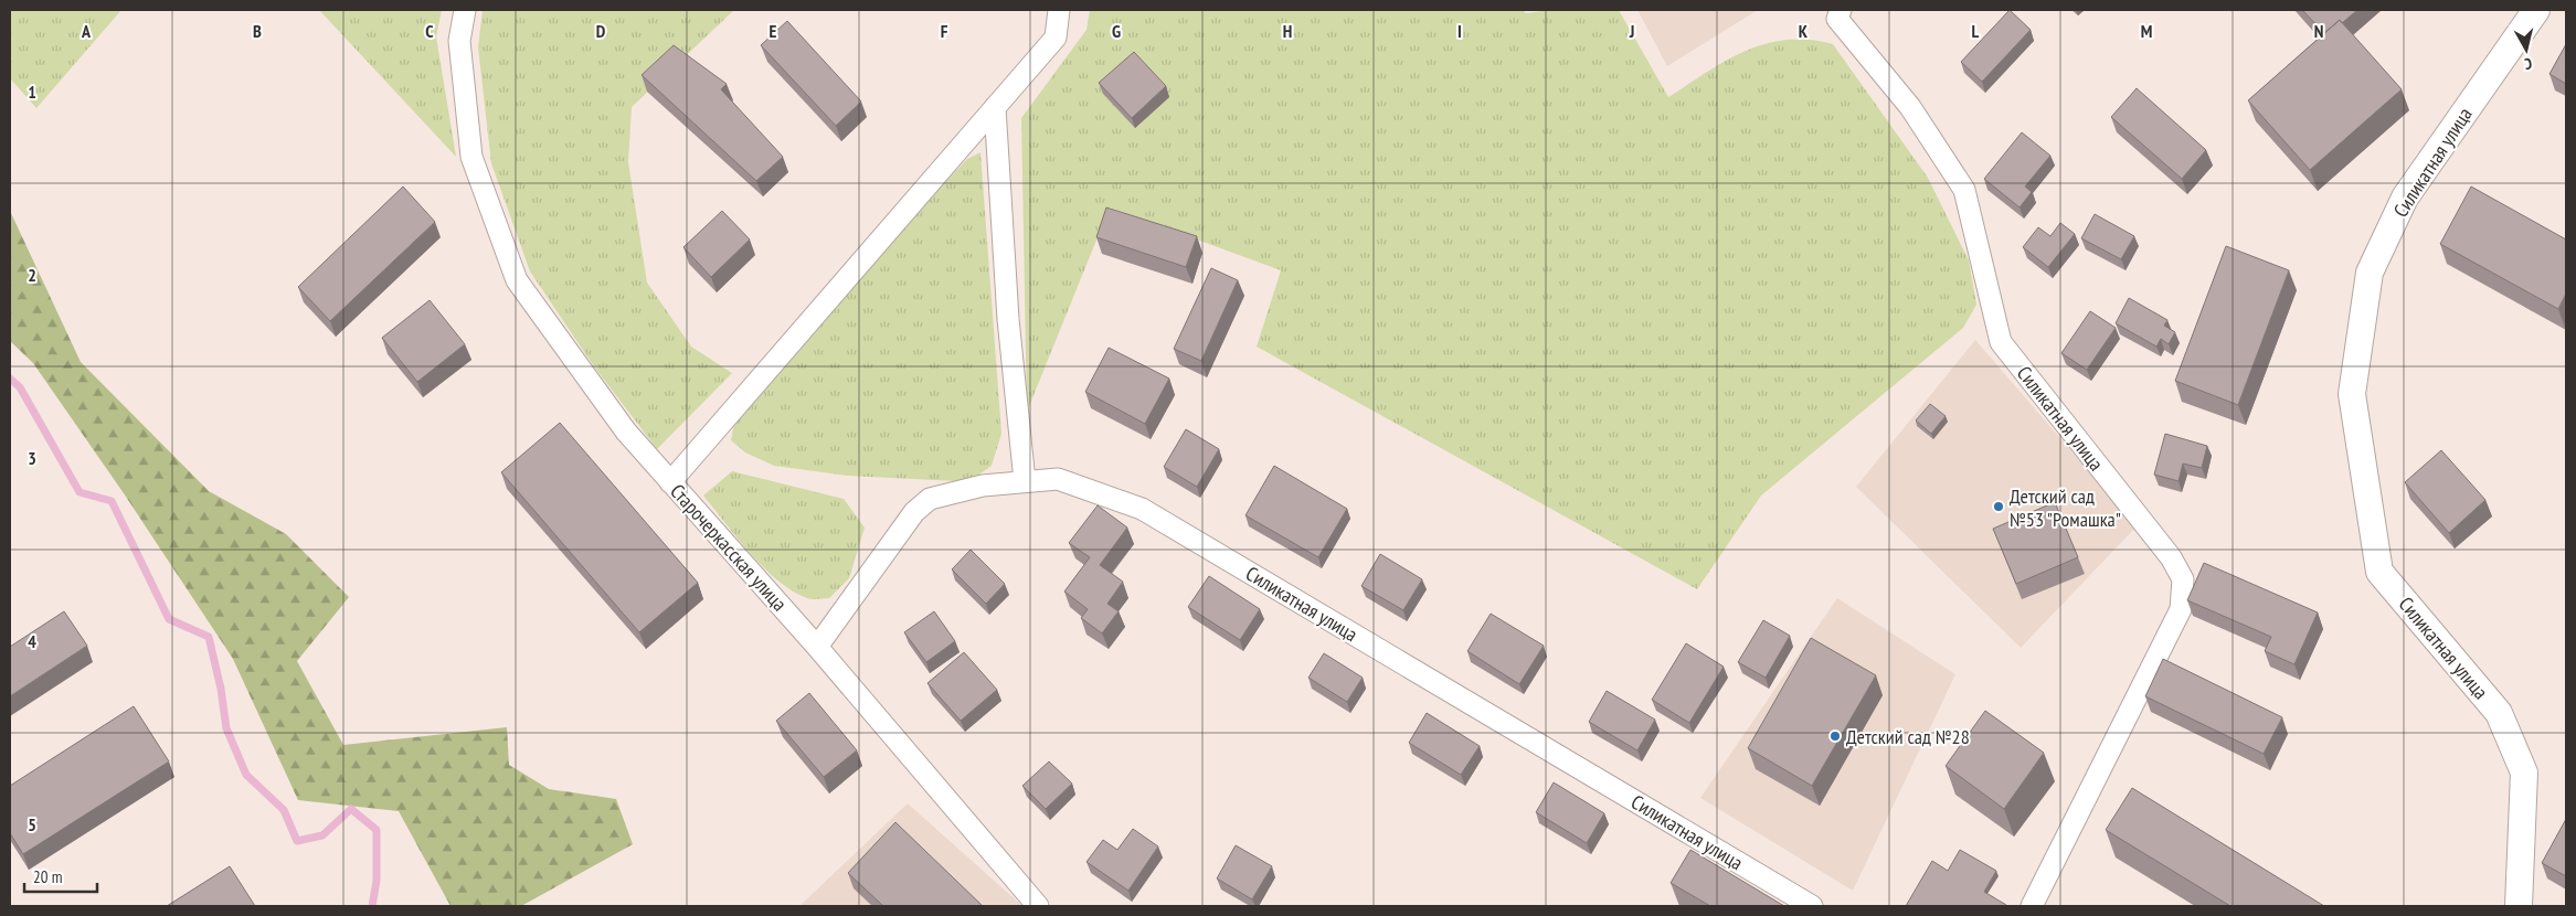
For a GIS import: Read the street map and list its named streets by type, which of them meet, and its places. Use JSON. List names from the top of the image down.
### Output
{
  "streets": {
    "street": ["Силикатная улица", "Старочеркасская улица"]
  },
  "crossings": [
    ["Силикатная улица", "Старочеркасская улица"]
  ],
  "places": ["Детский сад №53 \"Ромашка\"", "Детский сад №28"],
  "scale_bar": "20 m",
  "north": "bottom",
  "grid": {
    "columns": [
      "A",
      "B",
      "C",
      "D",
      "E",
      "F",
      "G",
      "H",
      "I",
      "J",
      "K",
      "L",
      "M",
      "N"
    ],
    "rows": [
      "1",
      "2",
      "3",
      "4",
      "5"
    ]
  }
}
